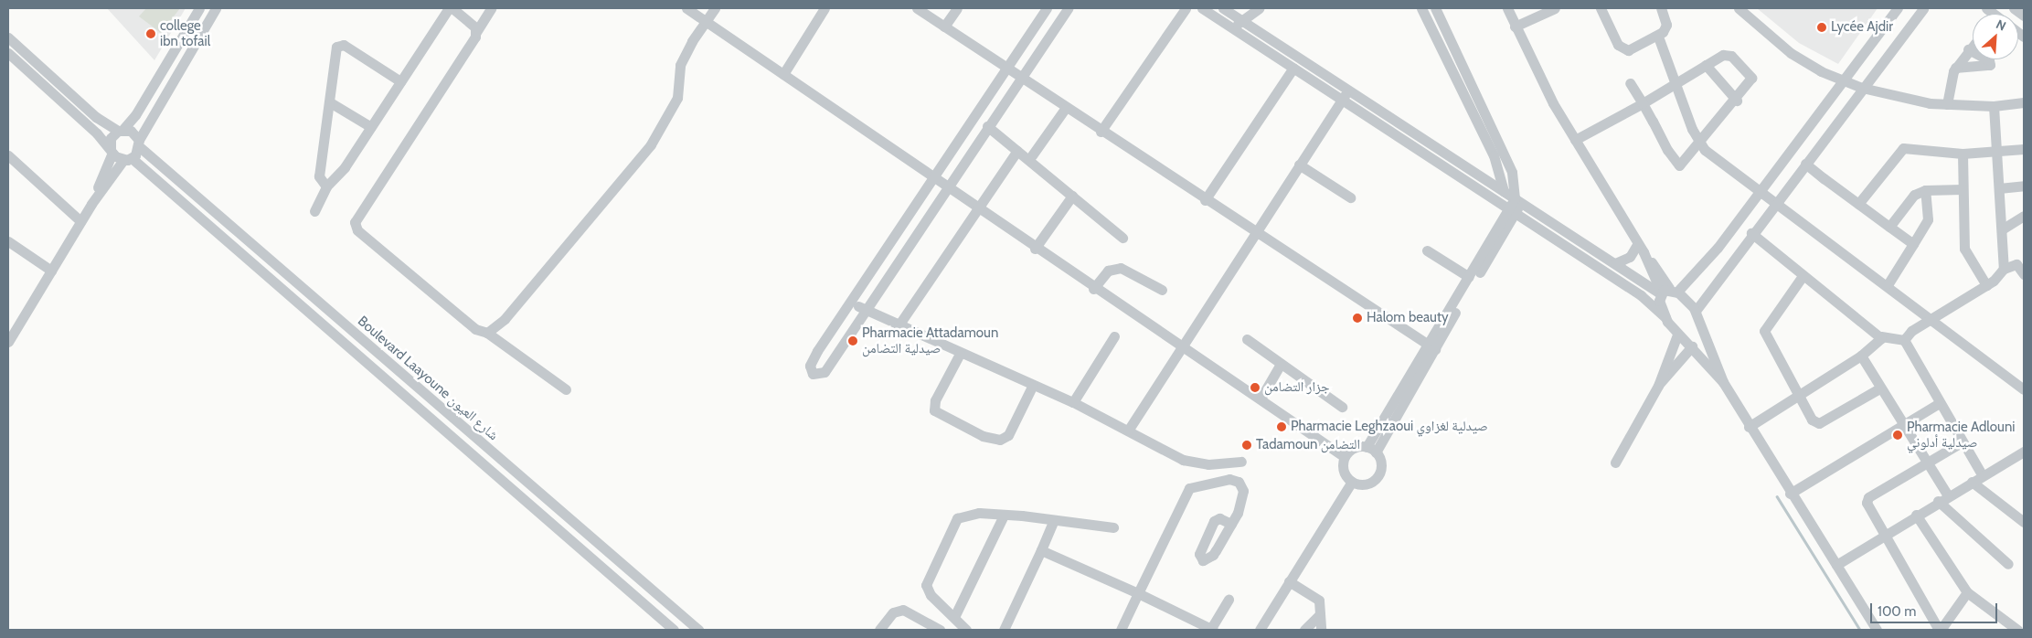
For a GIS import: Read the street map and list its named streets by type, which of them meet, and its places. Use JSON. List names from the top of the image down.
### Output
{
  "streets": {
    "street": ["Boulevard Laayoune شارع العيون"]
  },
  "places": [
    "Lycée Ajdir",
    "college ibn tofail",
    "Halom beauty",
    "Pharmacie Attadamoun صيدلية التضامن",
    "جزار التضامن",
    "Pharmacie Leghzaoui صيدلية لغزاوي",
    "Pharmacie Adlouni صيدلية أدلوني",
    "Tadamoun التضامن"
  ],
  "scale_bar": "100 m",
  "north": "top right"
}
